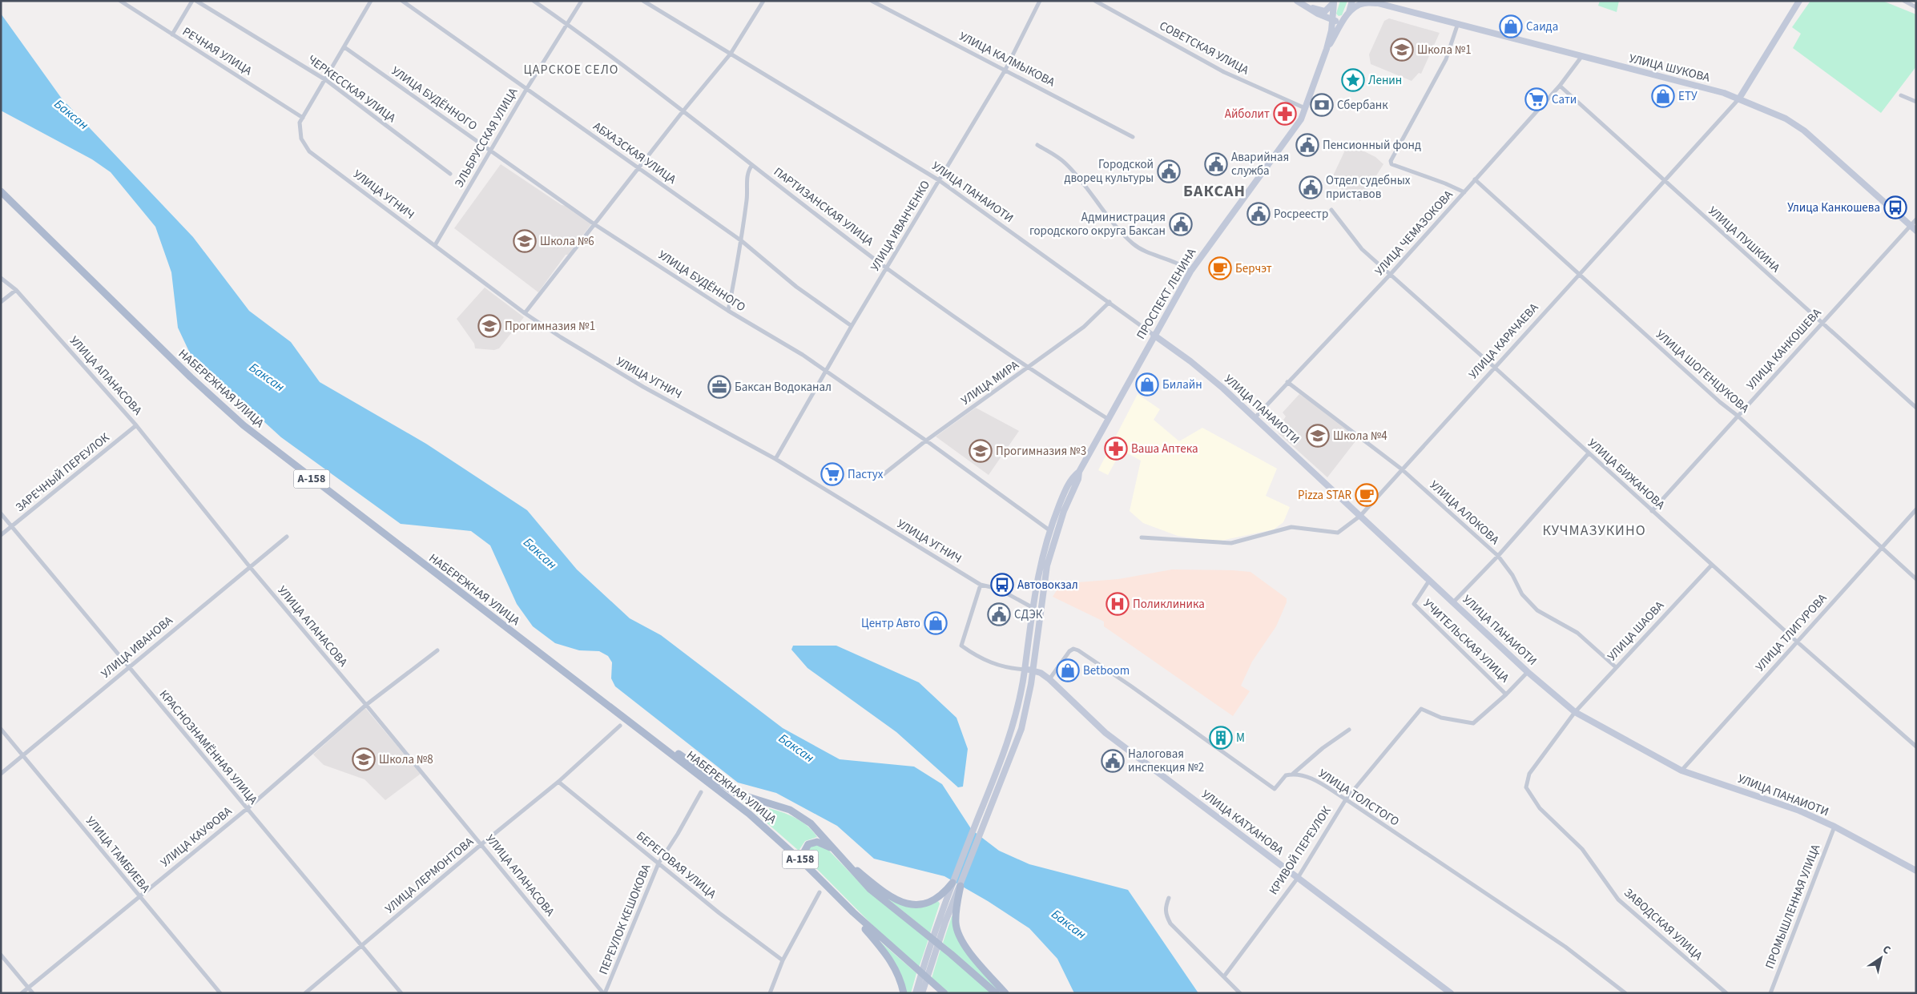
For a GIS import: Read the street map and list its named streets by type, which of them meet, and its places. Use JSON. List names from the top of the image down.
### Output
{
  "streets": {
    "main road": [
      "УЛИЦА ШУКОВА",
      "УЛИЦА ПАНАИОТИ",
      "ПРОСПЕКТ ЛЕНИНА",
      "УЛИЦА КАРАЧАЕВА",
      "НАБЕРЕЖНАЯ УЛИЦА",
      "А-158",
      "УЛИЦА КАТХАНОВА"
    ],
    "street": [
      "СОВЕТСКАЯ УЛИЦА",
      "РЕЧНАЯ УЛИЦА",
      "УЛИЦА КАЛМЫКОВА",
      "ЧЕРКЕССКАЯ УЛИЦА",
      "УЛИЦА БУДЁННОГО",
      "ЭЛЬБРУССКАЯ УЛИЦА",
      "АБХАЗСКАЯ УЛИЦА",
      "УЛИЦА УГНИЧ",
      "ПАРТИЗАНСКАЯ УЛИЦА",
      "УЛИЦА ИВАНЧЕНКО",
      "УЛИЦА ЧЕМАЗОКОВА",
      "УЛИЦА ПУШКИНА",
      "УЛИЦА КАНКОШЕВА",
      "УЛИЦА ШОГЕНЦУКОВА",
      "УЛИЦА АПАНАСОВА",
      "УЛИЦА МИРА",
      "ЗАРЕЧНЫЙ ПЕРЕУЛОК",
      "УЛИЦА БИЖАНОВА",
      "УЛИЦА АЛОКОВА",
      "УЛИЦА ШАОВА",
      "УЛИЦА ТЛИГУРОВА",
      "УЧИТЕЛЬСКАЯ УЛИЦА",
      "УЛИЦА ИВАНОВА",
      "КРАСНОЗНАМЁННАЯ УЛИЦА",
      "УЛИЦА ТОЛСТОГО",
      "УЛИЦА КАУФОВА",
      "КРИВОЙ ПЕРЕУЛОК",
      "УЛИЦА ТАМБИЕВА",
      "БЕРЕГОВАЯ УЛИЦА",
      "УЛИЦА ЛЕРМОНТОВА",
      "ПРОМЫШЛЕННАЯ УЛИЦА",
      "ПЕРЕУЛОК КЕШОКОВА",
      "ЗАВОДСКАЯ УЛИЦА"
    ]
  },
  "crossings": [
    ["СОВЕТСКАЯ УЛИЦА", "ПРОСПЕКТ ЛЕНИНА"],
    ["РЕЧНАЯ УЛИЦА", "УЛИЦА УГНИЧ"],
    ["УЛИЦА КАЛМЫКОВА", "УЛИЦА ИВАНЧЕНКО"],
    ["УЛИЦА ШУКОВА", "УЛИЦА ЧЕМАЗОКОВА"],
    ["УЛИЦА ШУКОВА", "УЛИЦА КАРАЧАЕВА"],
    ["УЛИЦА ШУКОВА", "УЛИЦА КАНКОШЕВА"],
    ["УЛИЦА БУДЁННОГО", "ЭЛЬБРУССКАЯ УЛИЦА"],
    ["УЛИЦА БУДЁННОГО", "УЛИЦА ИВАНЧЕНКО"],
    ["УЛИЦА БУДЁННОГО", "ПРОСПЕКТ ЛЕНИНА"],
    ["УЛИЦА БУДЁННОГО", "УЛИЦА МИРА"],
    ["ЭЛЬБРУССКАЯ УЛИЦА", "АБХАЗСКАЯ УЛИЦА"],
    ["ЭЛЬБРУССКАЯ УЛИЦА", "УЛИЦА УГНИЧ"],
    ["ЭЛЬБРУССКАЯ УЛИЦА", "ПАРТИЗАНСКАЯ УЛИЦА"],
    ["АБХАЗСКАЯ УЛИЦА", "УЛИЦА ИВАНЧЕНКО"],
    ["УЛИЦА ПАНАИОТИ", "УЛИЦА ИВАНЧЕНКО"],
    ["УЛИЦА ПАНАИОТИ", "УЛИЦА ЧЕМАЗОКОВА"],
    ["УЛИЦА ПАНАИОТИ", "ПРОСПЕКТ ЛЕНИНА"],
    ["УЛИЦА ПАНАИОТИ", "УЛИЦА КАРАЧАЕВА"],
    ["УЛИЦА ПАНАИОТИ", "УЛИЦА МИРА"],
    ["УЛИЦА ПАНАИОТИ", "УЛИЦА ШАОВА"],
    ["УЛИЦА ПАНАИОТИ", "УЛИЦА ТЛИГУРОВА"],
    ["УЛИЦА ПАНАИОТИ", "УЧИТЕЛЬСКАЯ УЛИЦА"],
    ["УЛИЦА ПАНАИОТИ", "КРИВОЙ ПЕРЕУЛОК"],
    ["УЛИЦА ПАНАИОТИ", "ПРОМЫШЛЕННАЯ УЛИЦА"],
    ["УЛИЦА ПАНАИОТИ", "ЗАВОДСКАЯ УЛИЦА"],
    ["УЛИЦА УГНИЧ", "УЛИЦА ИВАНЧЕНКО"],
    ["УЛИЦА УГНИЧ", "ПРОСПЕКТ ЛЕНИНА"],
    ["ПАРТИЗАНСКАЯ УЛИЦА", "УЛИЦА ИВАНЧЕНКО"],
    ["ПАРТИЗАНСКАЯ УЛИЦА", "ПРОСПЕКТ ЛЕНИНА"],
    ["ПАРТИЗАНСКАЯ УЛИЦА", "УЛИЦА МИРА"],
    ["УЛИЦА ЧЕМАЗОКОВА", "УЛИЦА ПУШКИНА"],
    ["УЛИЦА ЧЕМАЗОКОВА", "УЛИЦА ШОГЕНЦУКОВА"],
    ["УЛИЦА ЧЕМАЗОКОВА", "УЛИЦА БИЖАНОВА"],
    ["УЛИЦА ЧЕМАЗОКОВА", "УЛИЦА АЛОКОВА"],
    ["УЛИЦА ПУШКИНА", "УЛИЦА КАРАЧАЕВА"],
    ["УЛИЦА ПУШКИНА", "УЛИЦА КАНКОШЕВА"],
    ["ПРОСПЕКТ ЛЕНИНА", "УЛИЦА КАТХАНОВА"],
    ["УЛИЦА КАРАЧАЕВА", "УЛИЦА ШОГЕНЦУКОВА"],
    ["УЛИЦА КАРАЧАЕВА", "УЛИЦА БИЖАНОВА"],
    ["УЛИЦА КАРАЧАЕВА", "УЛИЦА АЛОКОВА"],
    ["УЛИЦА КАНКОШЕВА", "УЛИЦА ШОГЕНЦУКОВА"],
    ["УЛИЦА КАНКОШЕВА", "УЛИЦА БИЖАНОВА"],
    ["УЛИЦА ШОГЕНЦУКОВА", "УЛИЦА ТЛИГУРОВА"],
    ["УЛИЦА АПАНАСОВА", "ЗАРЕЧНЫЙ ПЕРЕУЛОК"],
    ["УЛИЦА АПАНАСОВА", "УЛИЦА ИВАНОВА"],
    ["УЛИЦА АПАНАСОВА", "УЛИЦА КАУФОВА"],
    ["УЛИЦА АПАНАСОВА", "УЛИЦА ЛЕРМОНТОВА"],
    ["УЛИЦА АПАНАСОВА", "ПЕРЕУЛОК КЕШОКОВА"],
    ["НАБЕРЕЖНАЯ УЛИЦА", "А-158"],
    ["ЗАРЕЧНЫЙ ПЕРЕУЛОК", "КРАСНОЗНАМЁННАЯ УЛИЦА"],
    ["УЛИЦА БИЖАНОВА", "УЛИЦА ШАОВА"],
    ["УЛИЦА БИЖАНОВА", "УЛИЦА ТЛИГУРОВА"],
    ["УЛИЦА АЛОКОВА", "УЛИЦА ШАОВА"],
    ["УЛИЦА ШАОВА", "ЗАВОДСКАЯ УЛИЦА"],
    ["УЧИТЕЛЬСКАЯ УЛИЦА", "КРИВОЙ ПЕРЕУЛОК"],
    ["УЛИЦА ИВАНОВА", "КРАСНОЗНАМЁННАЯ УЛИЦА"],
    ["УЛИЦА ИВАНОВА", "УЛИЦА ТАМБИЕВА"],
    ["КРАСНОЗНАМЁННАЯ УЛИЦА", "УЛИЦА КАУФОВА"],
    ["КРАСНОЗНАМЁННАЯ УЛИЦА", "УЛИЦА ЛЕРМОНТОВА"],
    ["УЛИЦА ТОЛСТОГО", "КРИВОЙ ПЕРЕУЛОК"],
    ["УЛИЦА КАТХАНОВА", "КРИВОЙ ПЕРЕУЛОК"],
    ["УЛИЦА КАУФОВА", "УЛИЦА ТАМБИЕВА"],
    ["БЕРЕГОВАЯ УЛИЦА", "УЛИЦА ЛЕРМОНТОВА"],
    ["БЕРЕГОВАЯ УЛИЦА", "ПЕРЕУЛОК КЕШОКОВА"]
  ],
  "districts": ["ЦАРСКОЕ СЕЛО", "БАКСАН", "КУЧМАЗУКИНО"],
  "water": ["Баксан"],
  "places": {
    "shop": [
      "Саида",
      "ЕТУ",
      "Билайн",
      "Центр Авто",
      "Betboom"
    ],
    "school or university": [
      "Школа №1",
      "Школа №6",
      "Прогимназия №1",
      "Школа №4",
      "Прогимназия №3",
      "Школа №8"
    ],
    "place": ["Ленин"],
    "supermarket": ["Сати", "Пастух"],
    "bank": ["Сбербанк"],
    "pharmacy": ["Айболит", "Ваша Аптека"],
    "public building": [
      "Пенсионный фонд",
      "Аварийная служба",
      "Городской дворец культуры",
      "Отдел судебных приставов",
      "Росреестр",
      "Администрация городского округа Баксан",
      "СДЭК",
      "Налоговая инспекция №2"
    ],
    "bus stop": ["Улица Канкошева", "Автовокзал"],
    "cafe": ["Берчэт", "Pizza STAR"],
    "office": ["Баксан Водоканал"],
    "hospital": ["Поликлиника"],
    "building": ["М"]
  },
  "north": "top right"
}
